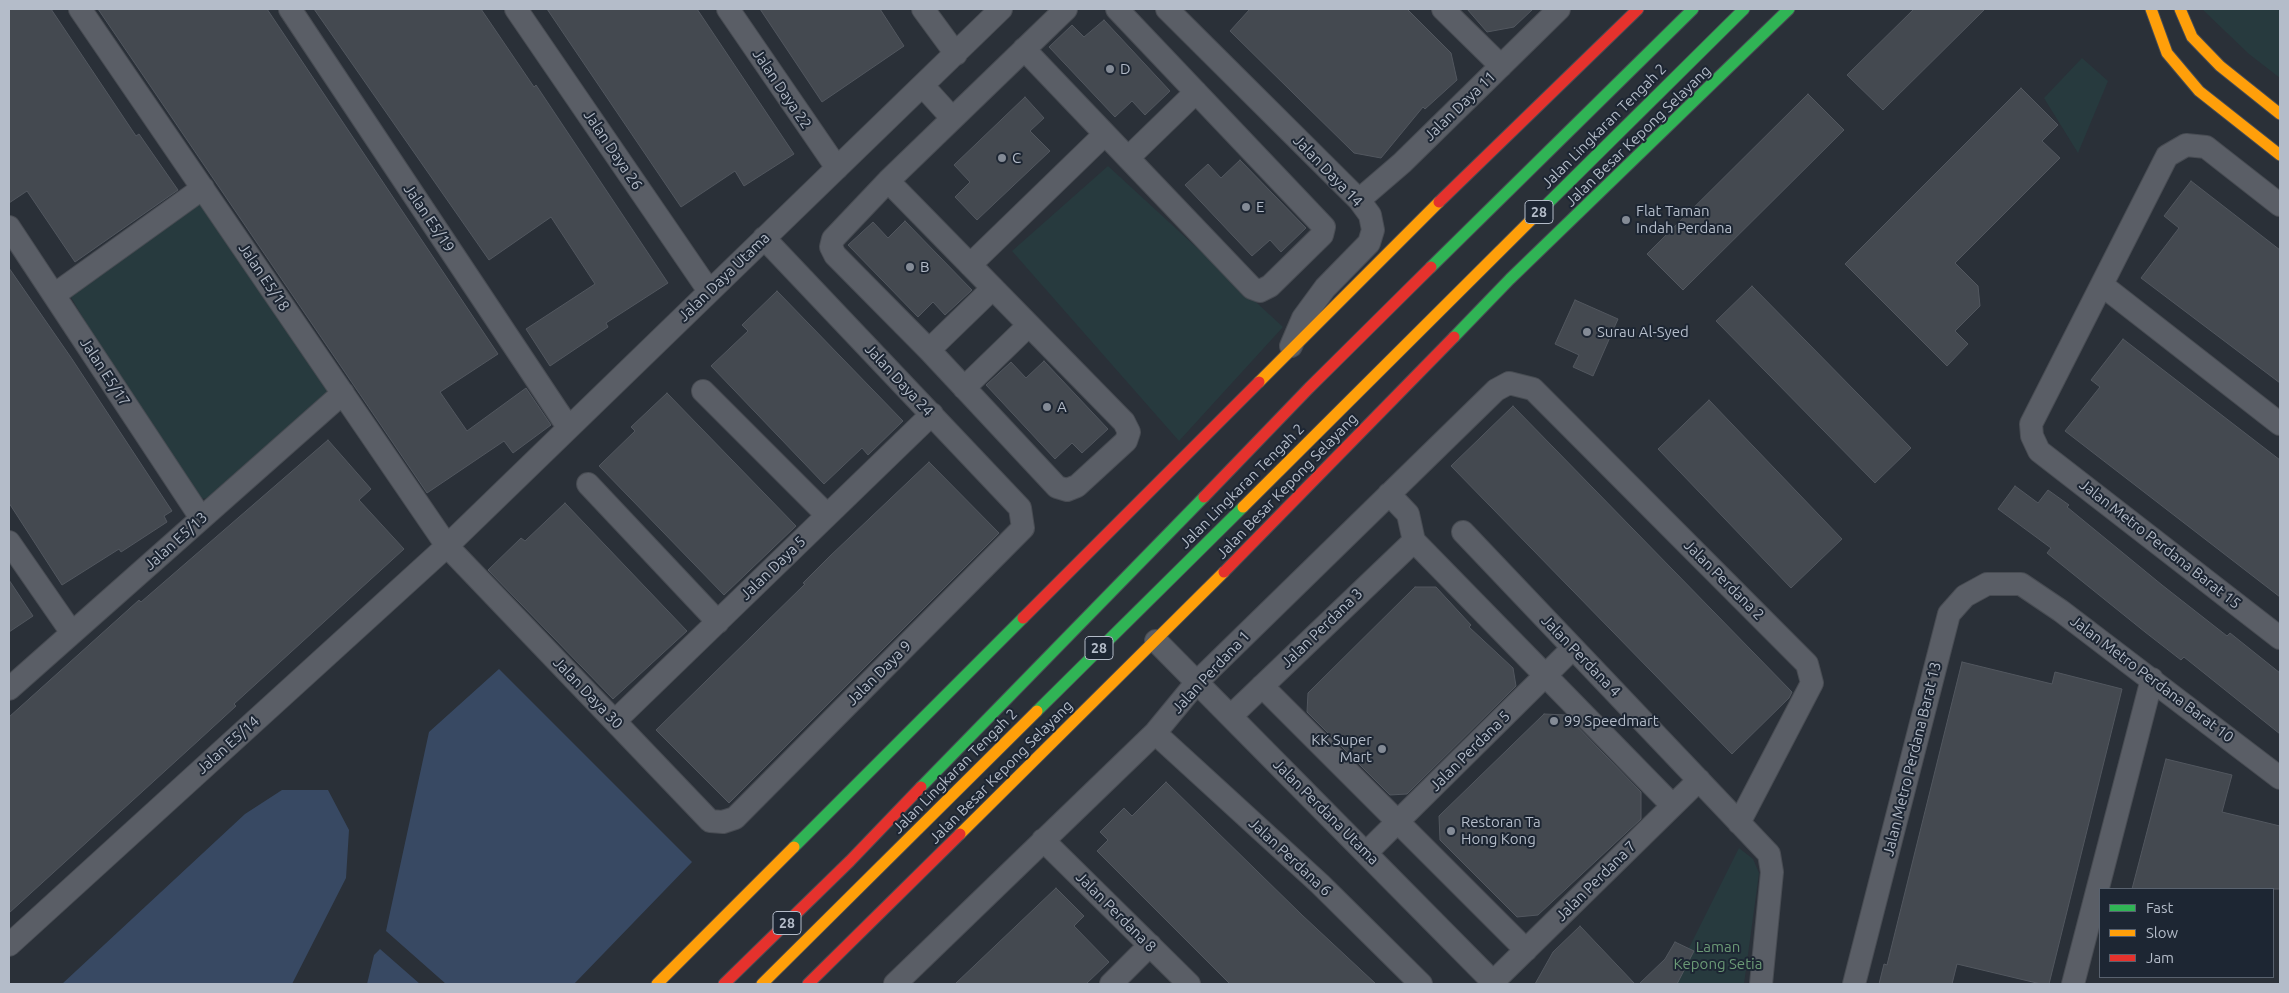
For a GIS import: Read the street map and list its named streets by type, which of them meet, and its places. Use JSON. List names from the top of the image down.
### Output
{
  "streets": {
    "main road": ["Jalan Lingkaran Tengah 2", "Jalan Besar Kepong Selayang", "28"],
    "street": [
      "Jalan Daya 22",
      "Jalan Daya 11",
      "Jalan Daya 26",
      "Jalan Daya 14",
      "Jalan E5/19",
      "Jalan E5/18",
      "Jalan Daya Utama",
      "Jalan E5/17",
      "Jalan Daya 24",
      "Jalan E5/13",
      "Jalan Metro Perdana Barat 15",
      "Jalan Daya 5",
      "Jalan Perdana 2",
      "Jalan Perdana 3",
      "Jalan Perdana 4",
      "Jalan Perdana 1",
      "Jalan Daya 9",
      "Jalan Metro Perdana Barat 10",
      "Jalan Daya 30",
      "Jalan E5/14",
      "Jalan Perdana 5",
      "Jalan Metro Perdana Barat 13",
      "Jalan Perdana Utama",
      "Jalan Perdana 6",
      "Jalan Perdana 7",
      "Jalan Perdana 8"
    ]
  },
  "crossings": [
    ["Jalan Daya 22", "Jalan Daya Utama"],
    ["Jalan Daya 11", "Jalan Daya 14"],
    ["Jalan Besar Kepong Selayang", "Jalan Perdana Utama"],
    ["Jalan Daya 26", "Jalan Daya Utama"],
    ["Jalan E5/19", "Jalan Daya Utama"],
    ["Jalan E5/18", "Jalan Daya Utama"],
    ["Jalan E5/18", "Jalan E5/13"],
    ["Jalan E5/18", "Jalan Daya 30"],
    ["Jalan E5/18", "Jalan E5/14"],
    ["Jalan Daya Utama", "Jalan Daya 24"],
    ["Jalan Daya Utama", "Jalan Daya 30"],
    ["Jalan Daya Utama", "Jalan E5/14"],
    ["Jalan E5/17", "Jalan E5/13"],
    ["Jalan Daya 24", "Jalan Daya 5"],
    ["Jalan Daya 24", "Jalan Daya 9"],
    ["Jalan Daya 5", "Jalan Daya 30"],
    ["Jalan Perdana 2", "Jalan Perdana 4"],
    ["Jalan Perdana 2", "Jalan Perdana 1"],
    ["Jalan Perdana 3", "Jalan Perdana Utama"],
    ["Jalan Perdana 4", "Jalan Perdana 5"],
    ["Jalan Perdana 4", "Jalan Perdana 7"],
    ["Jalan Perdana 1", "Jalan Perdana Utama"],
    ["Jalan Perdana 1", "Jalan Perdana 6"],
    ["Jalan Perdana 1", "Jalan Perdana 8"],
    ["Jalan Daya 9", "Jalan Daya 30"],
    ["Jalan Metro Perdana Barat 10", "Jalan Metro Perdana Barat 13"],
    ["Jalan Daya 30", "Jalan E5/14"],
    ["Jalan Perdana 5", "Jalan Perdana Utama"],
    ["Jalan Perdana Utama", "Jalan Perdana 7"]
  ],
  "parks": ["Laman Kepong Setia"],
  "places": [
    "D",
    "C",
    "E",
    "Flat Taman Indah Perdana",
    "B",
    "Surau Al-Syed",
    "A",
    "99 Speedmart",
    "KK Super Mart",
    "Restoran Ta Hong Kong"
  ],
  "legend": ["Fast", "Slow", "Jam"]
}
